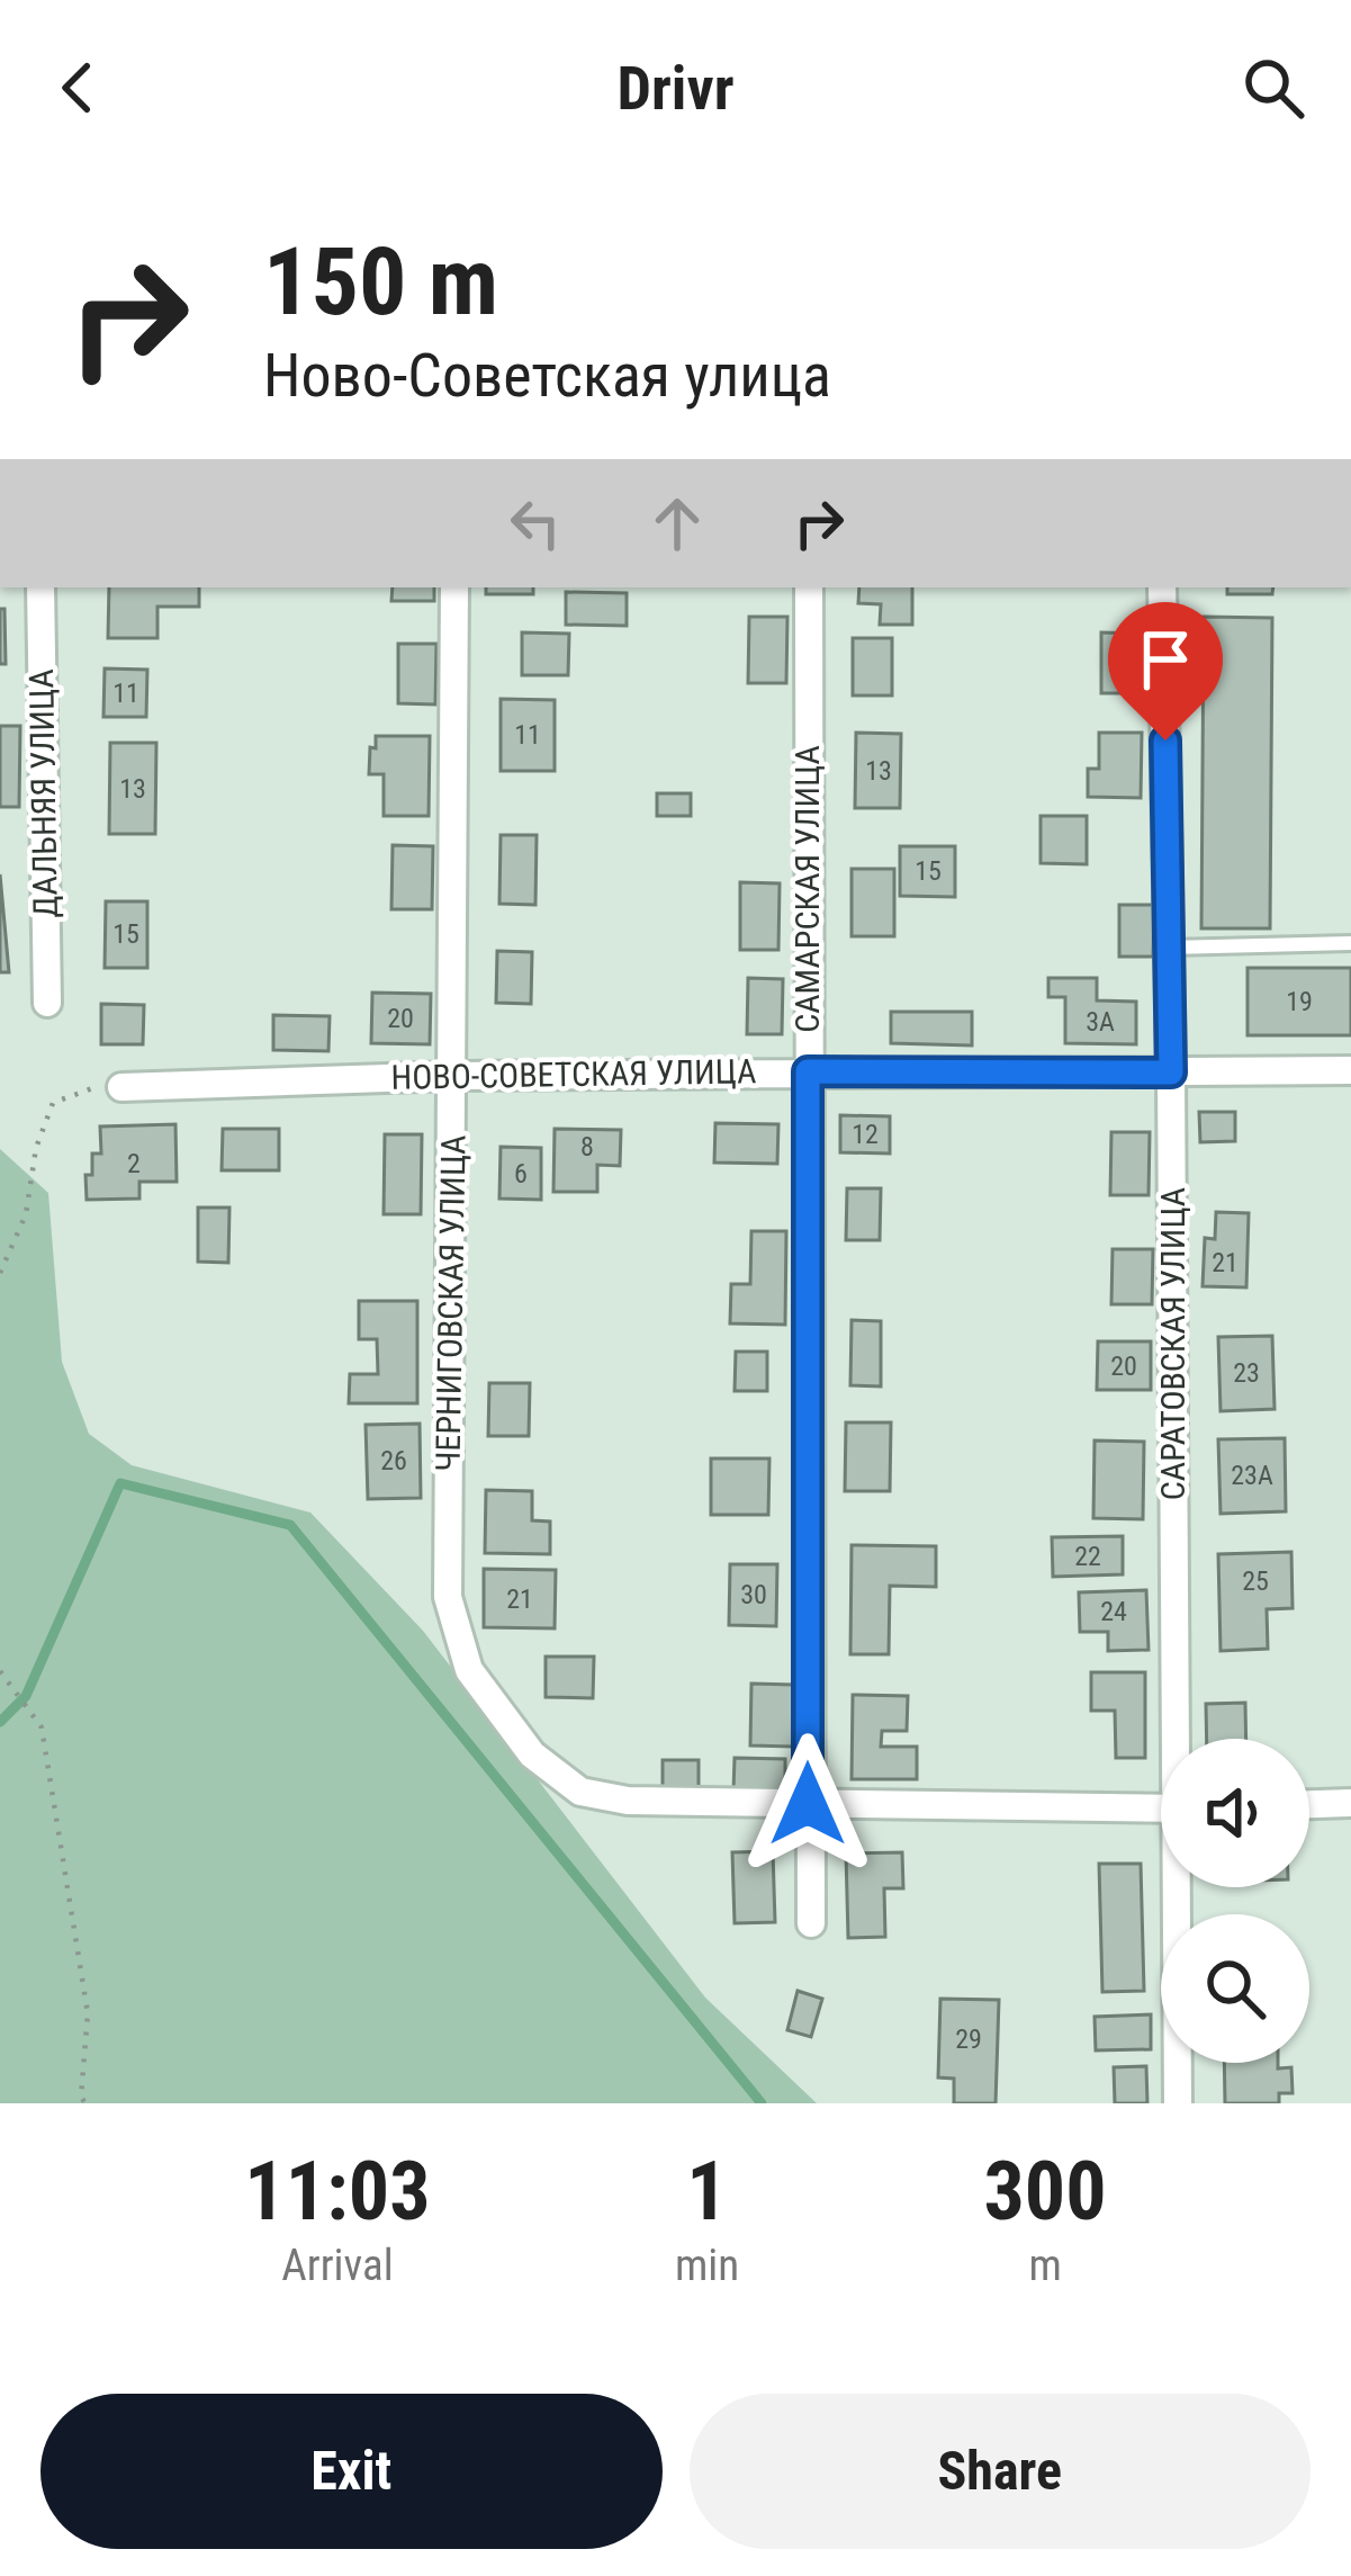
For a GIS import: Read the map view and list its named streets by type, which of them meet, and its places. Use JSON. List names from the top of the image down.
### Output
{
  "streets": {
    "street": [
      "ДАЛЬНЯЯ УЛИЦА",
      "САМАРСКАЯ УЛИЦА",
      "НОВО-СОВЕТСКАЯ УЛИЦА",
      "ЧЕРНИГОВСКАЯ УЛИЦА",
      "САРАТОВСКАЯ УЛИЦА"
    ]
  },
  "crossings": [
    ["САМАРСКАЯ УЛИЦА", "НОВО-СОВЕТСКАЯ УЛИЦА"],
    ["САМАРСКАЯ УЛИЦА", "ЧЕРНИГОВСКАЯ УЛИЦА"],
    ["НОВО-СОВЕТСКАЯ УЛИЦА", "ЧЕРНИГОВСКАЯ УЛИЦА"],
    ["НОВО-СОВЕТСКАЯ УЛИЦА", "САРАТОВСКАЯ УЛИЦА"]
  ],
  "house_numbers": [
    "11",
    "11",
    "13",
    "13",
    "15",
    "15",
    "19",
    "20",
    "3А",
    "12",
    "8",
    "2",
    "6",
    "21",
    "20",
    "23",
    "26",
    "23А",
    "22",
    "25",
    "30",
    "21",
    "24",
    "29"
  ],
  "page": {
    "header": "Drivr",
    "turn": ["150 m", "Ново-Советская улица"],
    "eta": [
      "11:03",
      "Arrival",
      "1",
      "min",
      "300",
      "m"
    ],
    "buttons": ["Exit", "Share"]
  }
}
